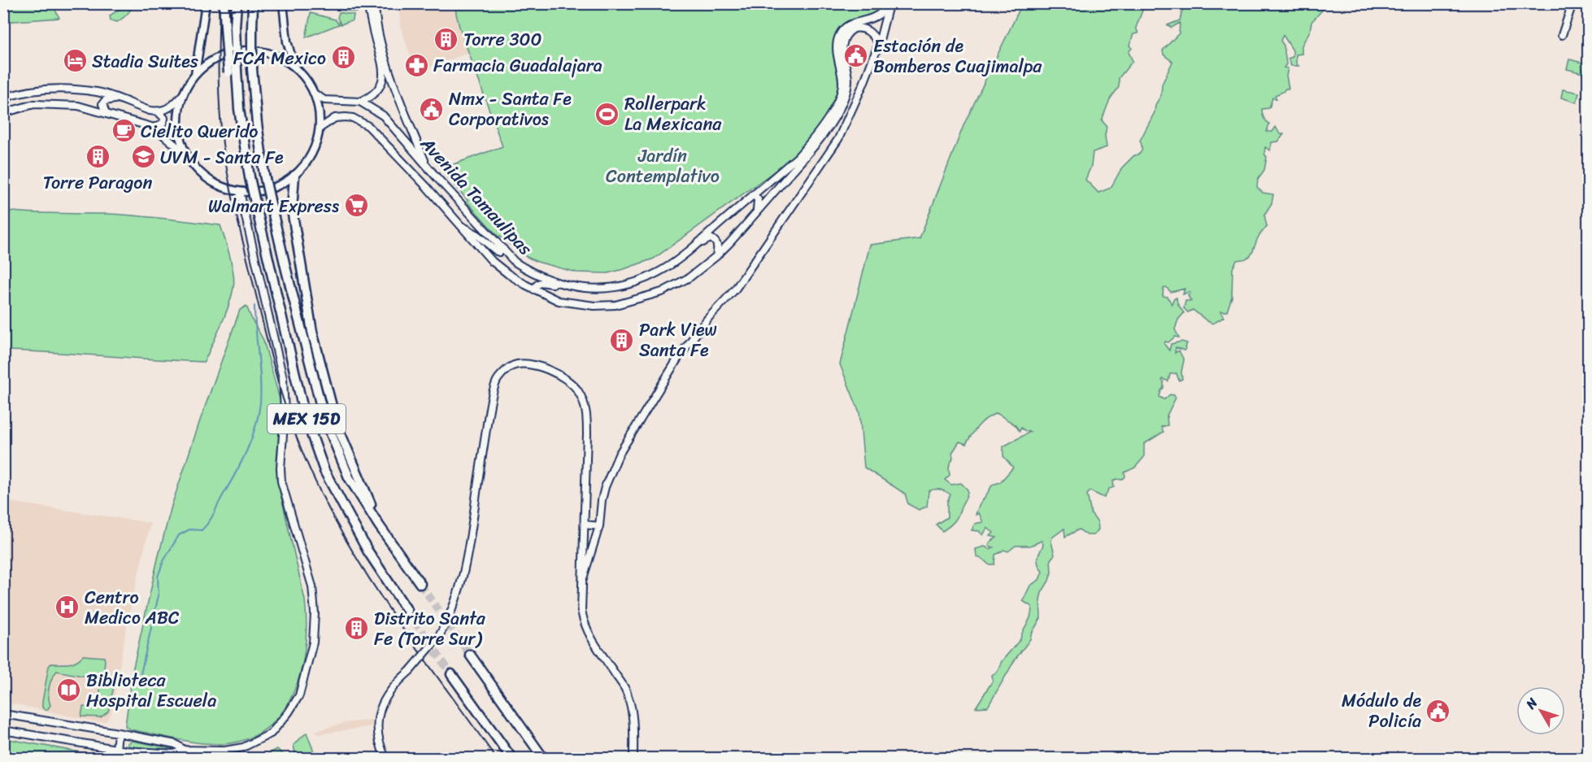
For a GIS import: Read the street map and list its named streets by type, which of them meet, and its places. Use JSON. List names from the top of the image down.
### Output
{
  "streets": {
    "highway": ["MEX 15D"],
    "street": ["Avenida Tamaulipas"]
  },
  "parks": ["Jardín Contemplativo"],
  "places": {
    "building": [
      "Torre 300",
      "FCA Mexico",
      "Torre Paragon",
      "Park View Santa Fe",
      "Distrito Santa Fe (Torre Sur)"
    ],
    "public building": ["Estación de Bomberos Cuajimalpa", "Nmx - Santa Fe Corporativos", "Módulo de Policía"],
    "hotel": ["Stadia Suites"],
    "pharmacy": ["Farmacia Guadalajara"],
    "sports": ["Rollerpark La Mexicana"],
    "cafe": ["Cielito Querido"],
    "school or university": ["UVM - Santa Fe"],
    "supermarket": ["Walmart Express"],
    "hospital": ["Centro Medico ABC"],
    "library": ["Biblioteca Hospital Escuela"]
  },
  "north": "top left"
}
